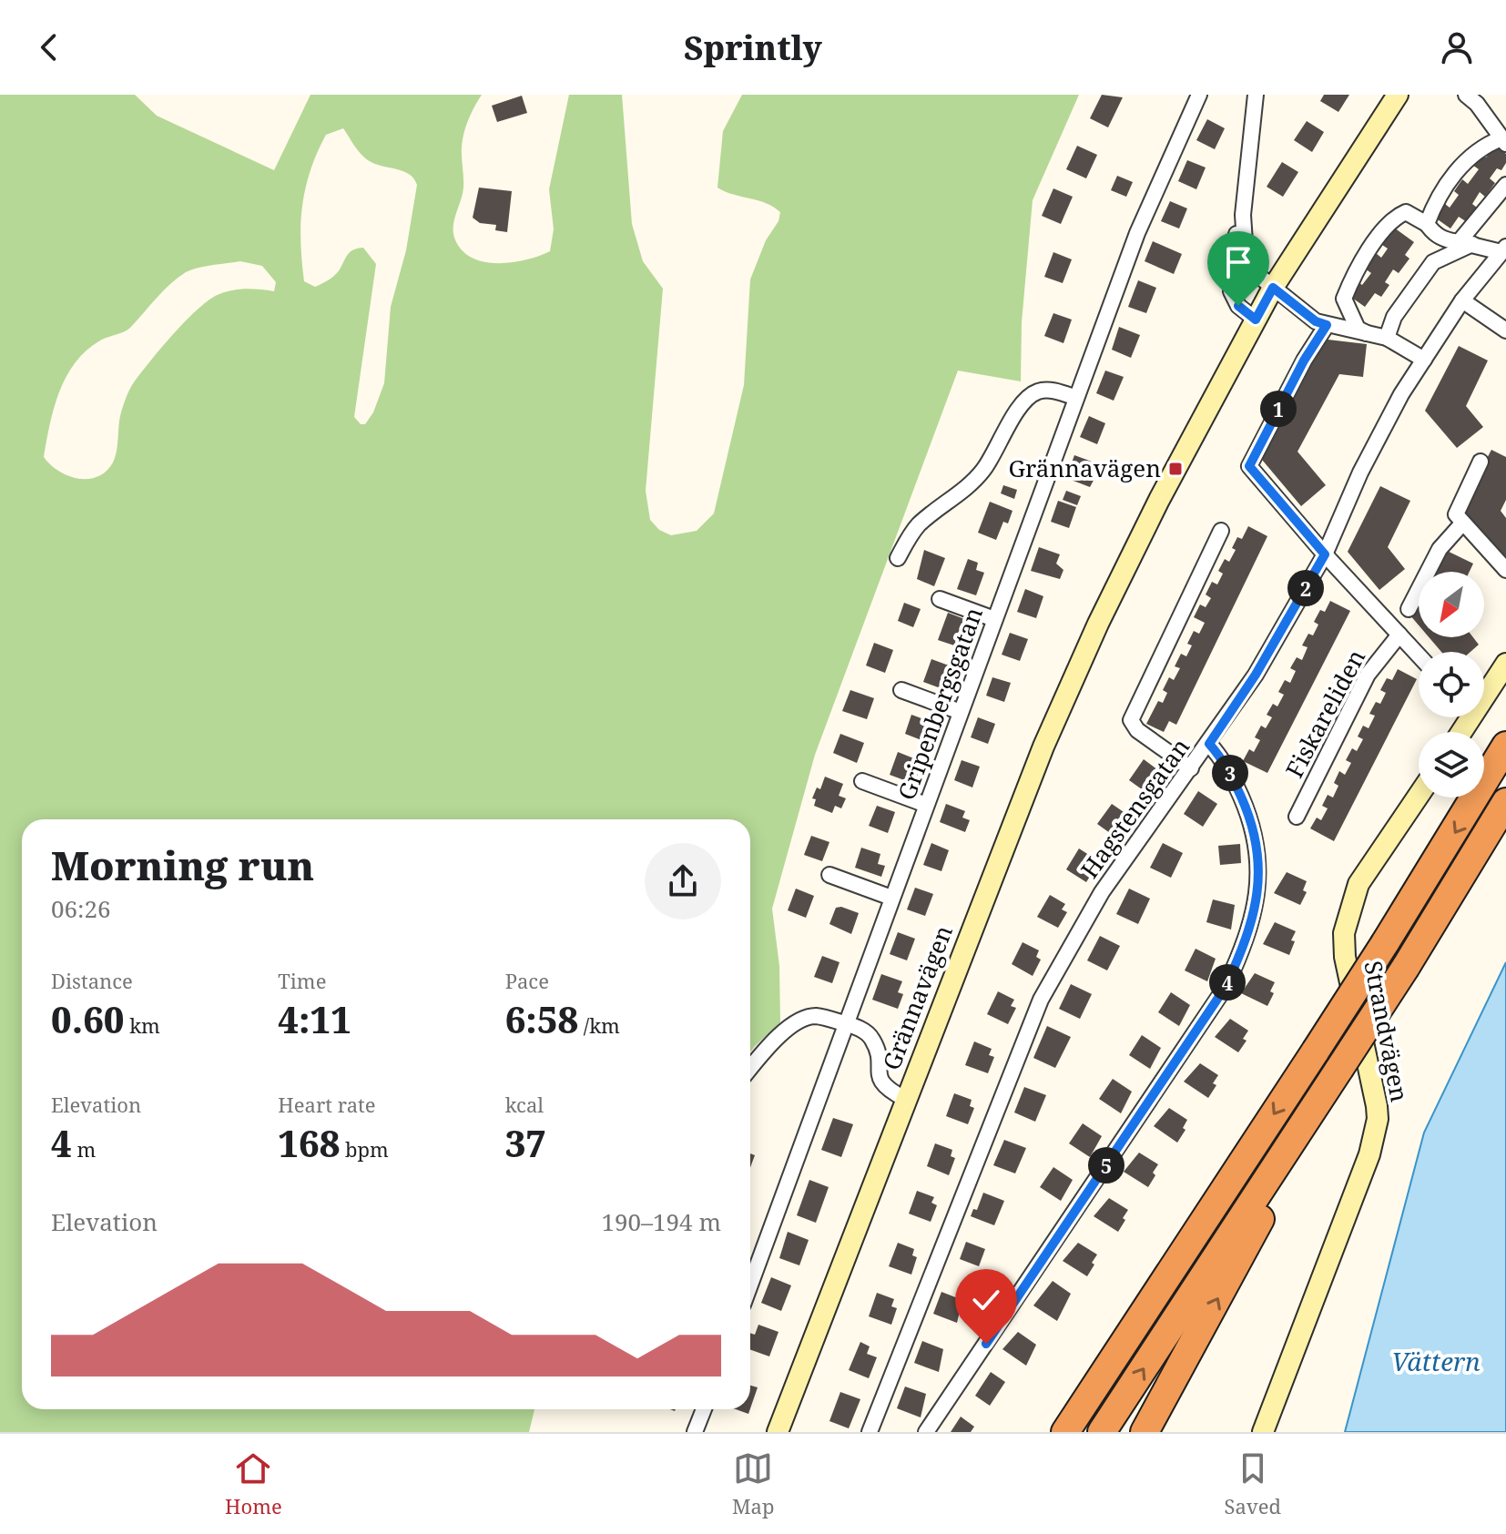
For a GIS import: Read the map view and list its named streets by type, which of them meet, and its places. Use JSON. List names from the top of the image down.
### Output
{
  "streets": {
    "main road": ["Grännavägen", "Strandvägen"],
    "street": ["Gripenbergsgatan", "Fiskareliden", "Hagstensgatan"]
  },
  "water": ["Vättern"],
  "places": {
    "transit": ["Grännavägen"]
  },
  "north": "bottom left",
  "page": {
    "header": "Sprintly",
    "pins": [
      "1",
      "2",
      "3",
      "4",
      "5"
    ],
    "heading": ["Morning run", "06:26"],
    "stats": [
      ["Distance", "0.60 km"],
      ["Time", "4:11"],
      ["Pace", "6:58 /km"],
      ["Elevation", "4 m"],
      ["Heart rate", "168 bpm"],
      ["kcal", "37"]
    ],
    "chart": ["Elevation", "190–194 m"],
    "tabs": ["Home", "Map", "Saved"]
  }
}
